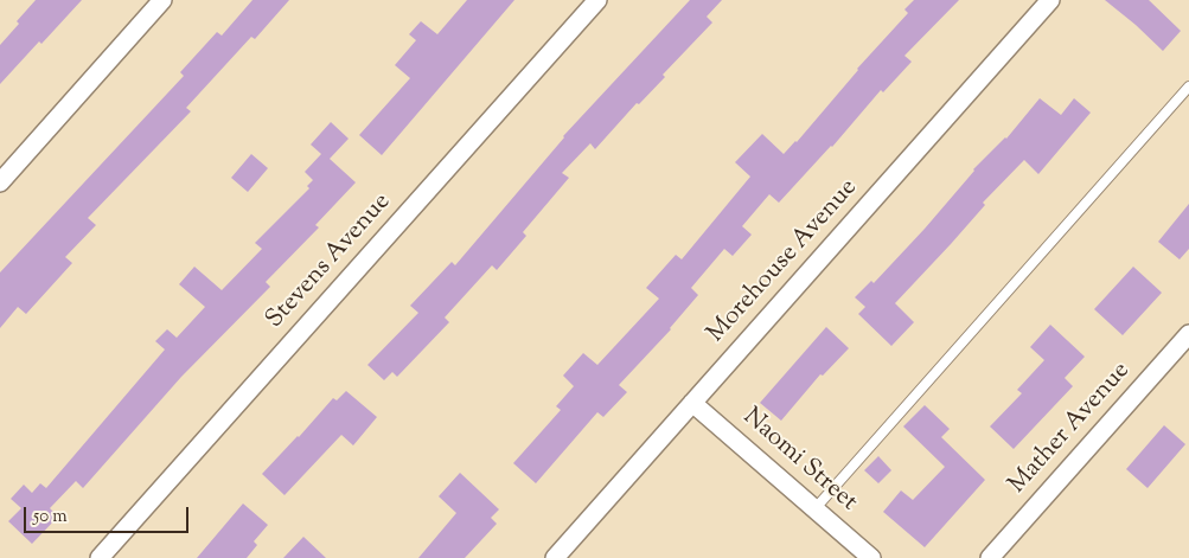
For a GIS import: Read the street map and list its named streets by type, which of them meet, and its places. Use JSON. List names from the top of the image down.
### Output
{
  "streets": {
    "street": [
      "Stevens Avenue",
      "Morehouse Avenue",
      "Mather Avenue",
      "Naomi Street"
    ]
  },
  "crossings": [
    ["Morehouse Avenue", "Naomi Street"]
  ],
  "scale_bar": "50 m"
}
